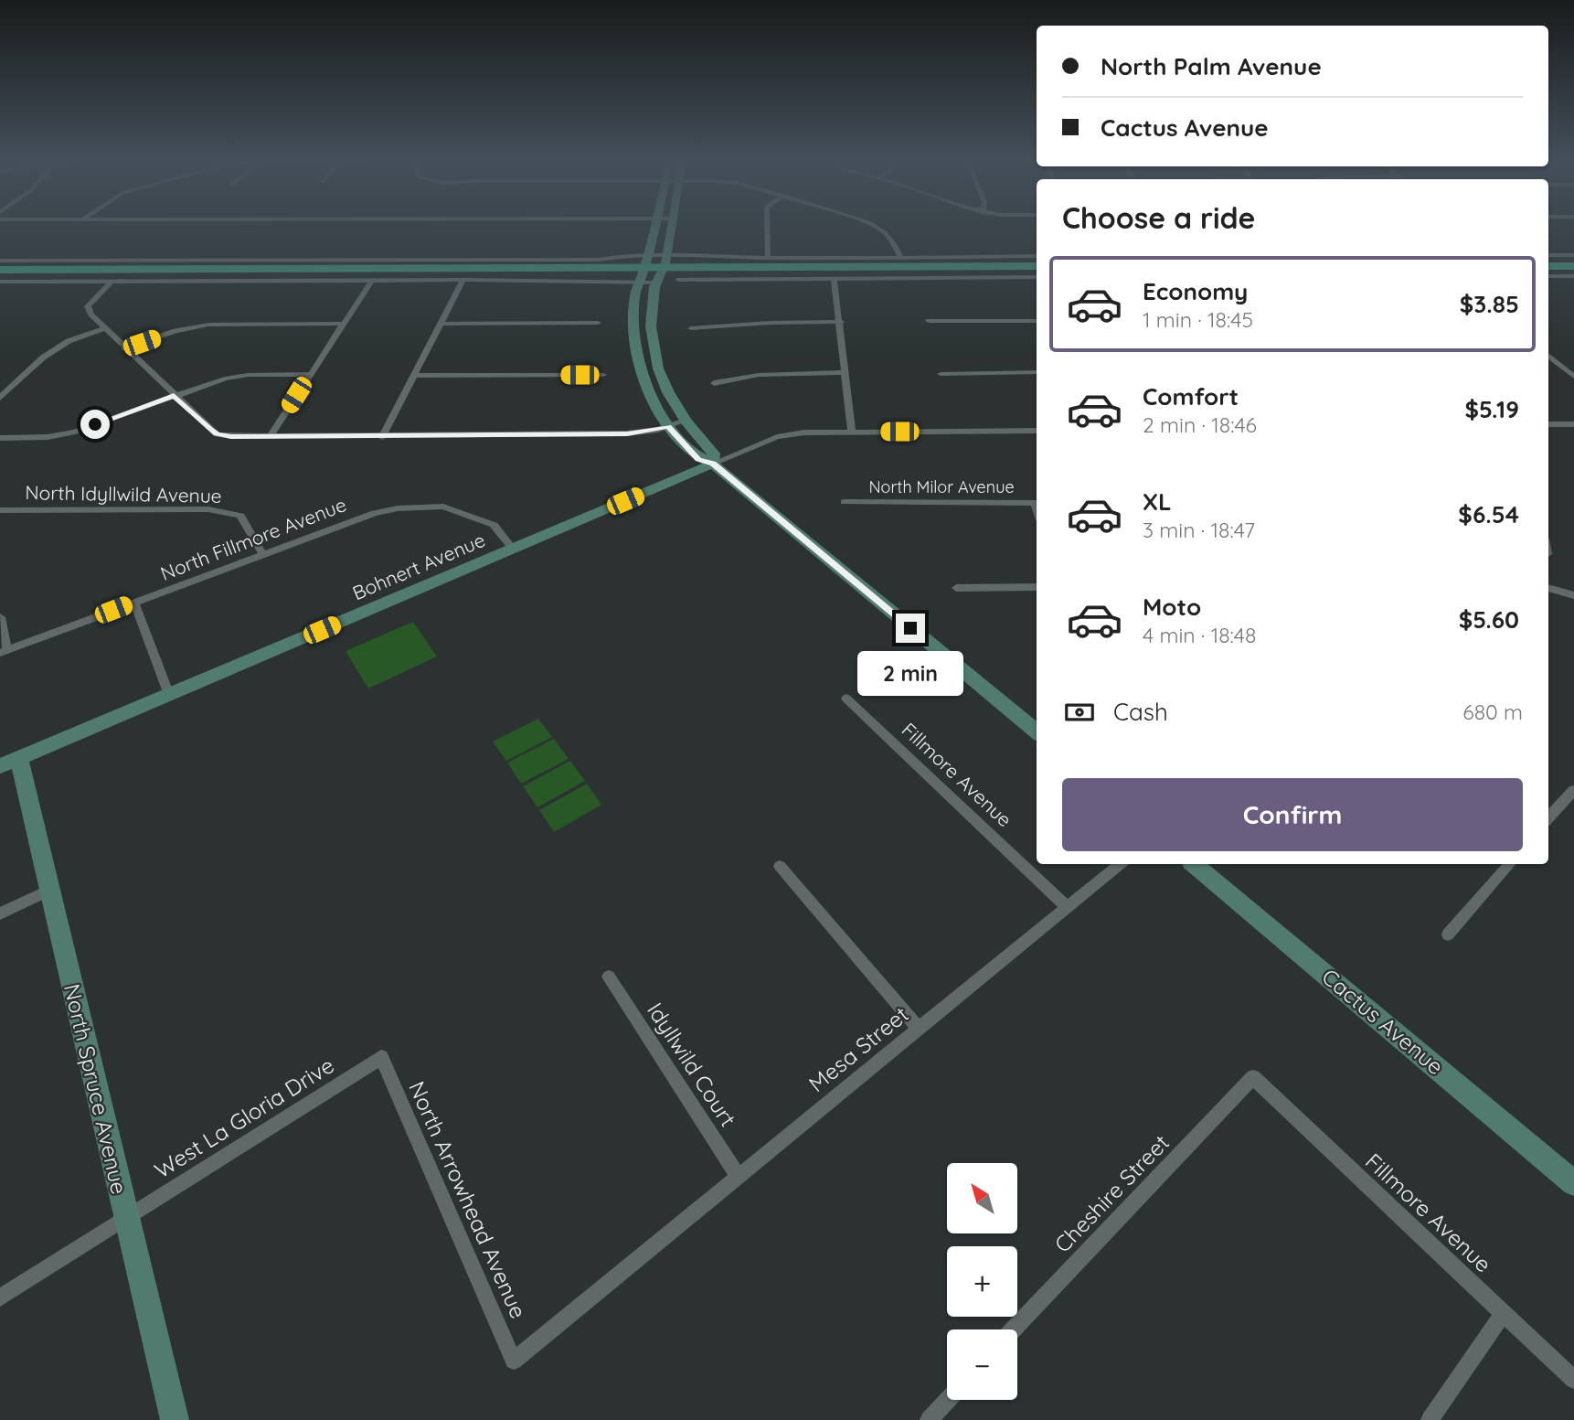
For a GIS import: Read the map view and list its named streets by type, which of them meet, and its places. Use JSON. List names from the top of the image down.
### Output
{
  "streets": {
    "street": [
      "North Milor Avenue",
      "North Idyllwild Avenue",
      "North Fillmore Avenue",
      "Bohnert Avenue",
      "Fillmore Avenue",
      "Cactus Avenue",
      "Mesa Street",
      "Idyllwild Court",
      "North Spruce Avenue",
      "West La Gloria Drive",
      "Cheshire Street",
      "North Arrowhead Avenue"
    ]
  },
  "crossings": [
    ["North Idyllwild Avenue", "North Fillmore Avenue"],
    ["North Fillmore Avenue", "Bohnert Avenue"],
    ["Bohnert Avenue", "North Spruce Avenue"],
    ["Fillmore Avenue", "Mesa Street"],
    ["Fillmore Avenue", "Cheshire Street"],
    ["Mesa Street", "Idyllwild Court"],
    ["Mesa Street", "North Arrowhead Avenue"],
    ["North Spruce Avenue", "West La Gloria Drive"],
    ["West La Gloria Drive", "North Arrowhead Avenue"]
  ],
  "north": "top left",
  "page": {
    "banner": ["North Palm Avenue", "Cactus Avenue"],
    "heading": "Choose a ride",
    "list": [
      {
        "name": "Economy",
        "note": "1 min · 18:45",
        "value": "$3.85"
      },
      {
        "name": "Comfort",
        "note": "2 min · 18:46",
        "value": "$5.19"
      },
      {
        "name": "XL",
        "note": "3 min · 18:47",
        "value": "$6.54"
      },
      {
        "name": "Moto",
        "note": "4 min · 18:48",
        "value": "$5.60"
      }
    ],
    "bubble": "2 min",
    "pay": ["Cash", "680 m"],
    "buttons": "Confirm",
    "map_buttons": ["+", "−"]
  }
}
